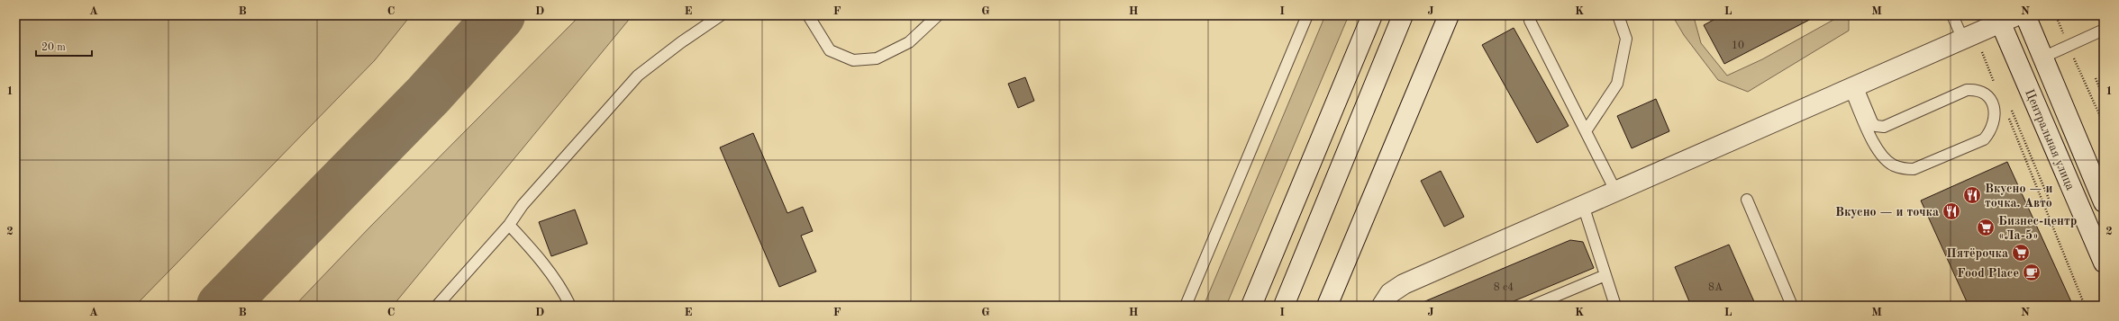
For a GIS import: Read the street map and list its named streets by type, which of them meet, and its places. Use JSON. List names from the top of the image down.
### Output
{
  "streets": {
    "main road": ["Центральная улица"]
  },
  "places": {
    "restaurant": ["Вкусно — и точка. Авто", "Вкусно — и точка"],
    "supermarket": ["Бизнес-центр «Ла-5»", "Пятёрочка"],
    "cafe": ["Food Place"]
  },
  "house_numbers": ["10", "8 с4", "8А"],
  "scale_bar": "20 m",
  "grid": {
    "columns": [
      "A",
      "B",
      "C",
      "D",
      "E",
      "F",
      "G",
      "H",
      "I",
      "J",
      "K",
      "L",
      "M",
      "N"
    ],
    "rows": ["1", "2"]
  }
}
